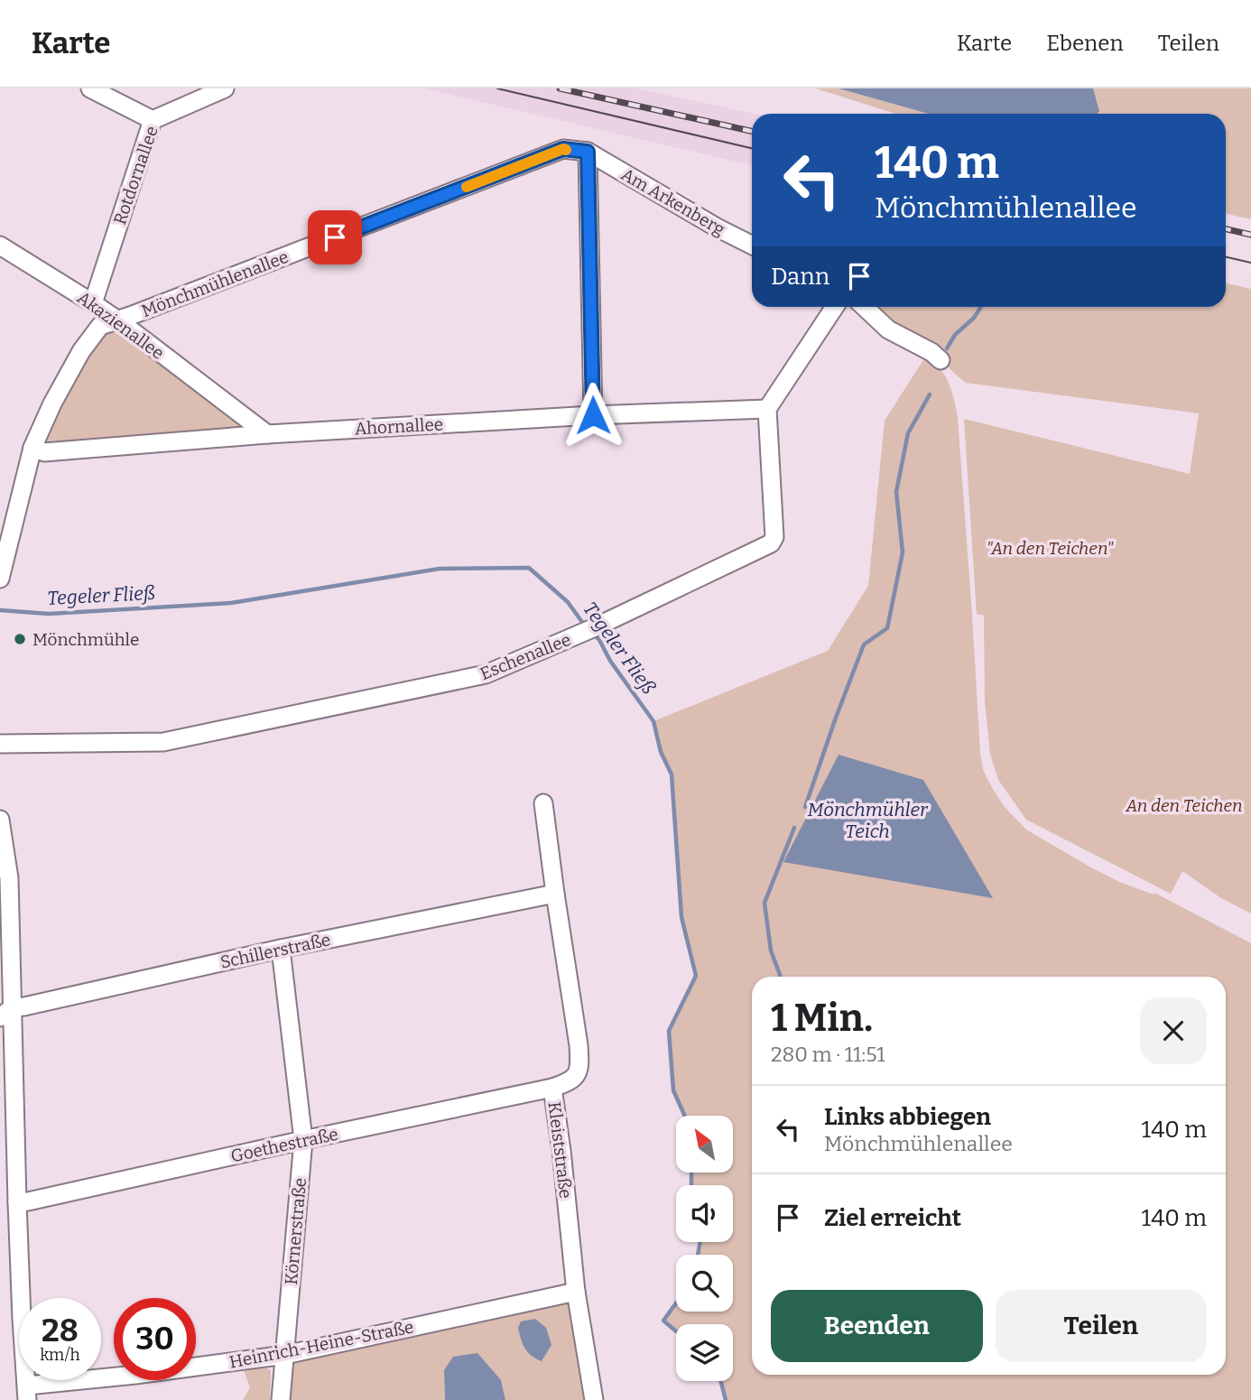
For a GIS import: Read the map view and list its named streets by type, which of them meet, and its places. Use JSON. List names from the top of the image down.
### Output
{
  "streets": {
    "street": [
      "Rotdornallee",
      "Am Arkenberg",
      "Mönchmühlenallee",
      "Akazienallee",
      "Ahornallee",
      "Eschenallee",
      "Schillerstraße",
      "Goethestraße",
      "Kleiststraße",
      "Körnerstraße",
      "Heinrich-Heine-Straße"
    ]
  },
  "crossings": [
    ["Rotdornallee", "Akazienallee"],
    ["Am Arkenberg", "Mönchmühlenallee"],
    ["Mönchmühlenallee", "Akazienallee"],
    ["Mönchmühlenallee", "Ahornallee"],
    ["Akazienallee", "Ahornallee"],
    ["Ahornallee", "Eschenallee"],
    ["Schillerstraße", "Kleiststraße"],
    ["Schillerstraße", "Körnerstraße"],
    ["Goethestraße", "Kleiststraße"],
    ["Goethestraße", "Körnerstraße"],
    ["Kleiststraße", "Heinrich-Heine-Straße"],
    ["Körnerstraße", "Heinrich-Heine-Straße"]
  ],
  "water": ["Tegeler Fließ", "Mönchmühler Teich"],
  "parks": ["\"An den Teichen\"", "An den Teichen"],
  "places": ["Mönchmühle"],
  "north": "top left",
  "page": {
    "header": "Karte",
    "nav": ["Karte", "Ebenen", "Teilen"],
    "turn": ["140 m", "Mönchmühlenallee"],
    "then": "Dann",
    "heading": ["1 Min.", "280 m · 11:51"],
    "list": [
      {
        "name": "Links abbiegen",
        "note": "Mönchmühlenallee",
        "value": "140 m"
      },
      {
        "name": "Ziel erreicht",
        "value": "140 m"
      }
    ],
    "buttons": ["Beenden", "Teilen"],
    "speed": "28 km/h",
    "limit": "30"
  }
}
